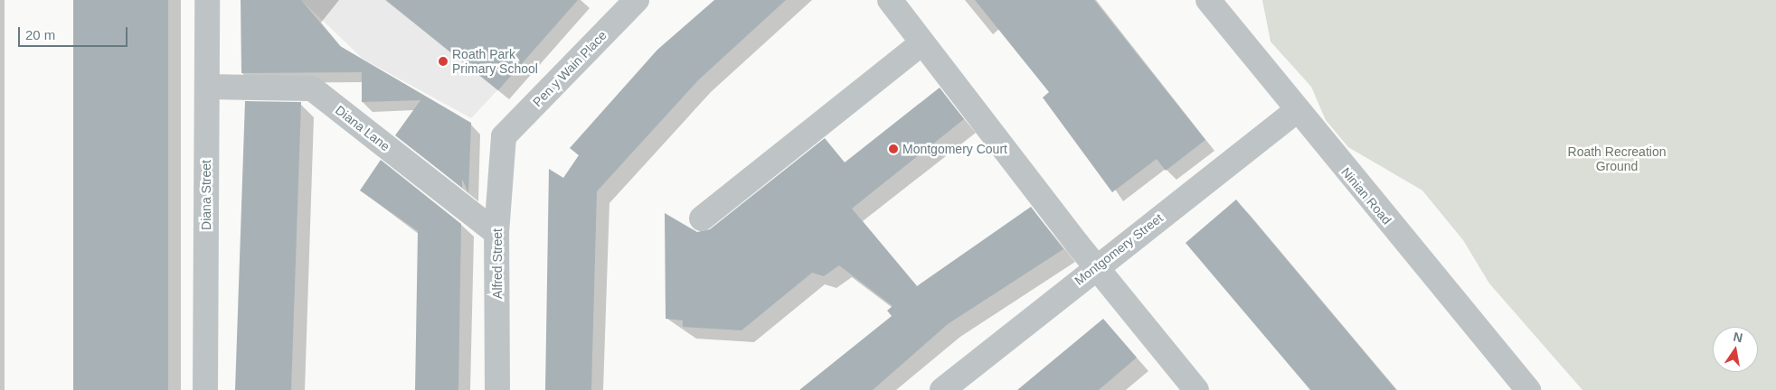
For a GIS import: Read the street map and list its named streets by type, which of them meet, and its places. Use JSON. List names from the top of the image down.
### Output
{
  "streets": {
    "street": [
      "Pen y Wain Place",
      "Diana Lane",
      "Diana Street",
      "Ninian Road",
      "Montgomery Street",
      "Alfred Street"
    ]
  },
  "crossings": [
    ["Pen y Wain Place", "Alfred Street"],
    ["Diana Lane", "Diana Street"],
    ["Diana Lane", "Alfred Street"],
    ["Ninian Road", "Montgomery Street"]
  ],
  "parks": ["Roath Recreation Ground"],
  "places": ["Roath Park Primary School", "Montgomery Court"],
  "scale_bar": "20 m",
  "north": "top"
}
